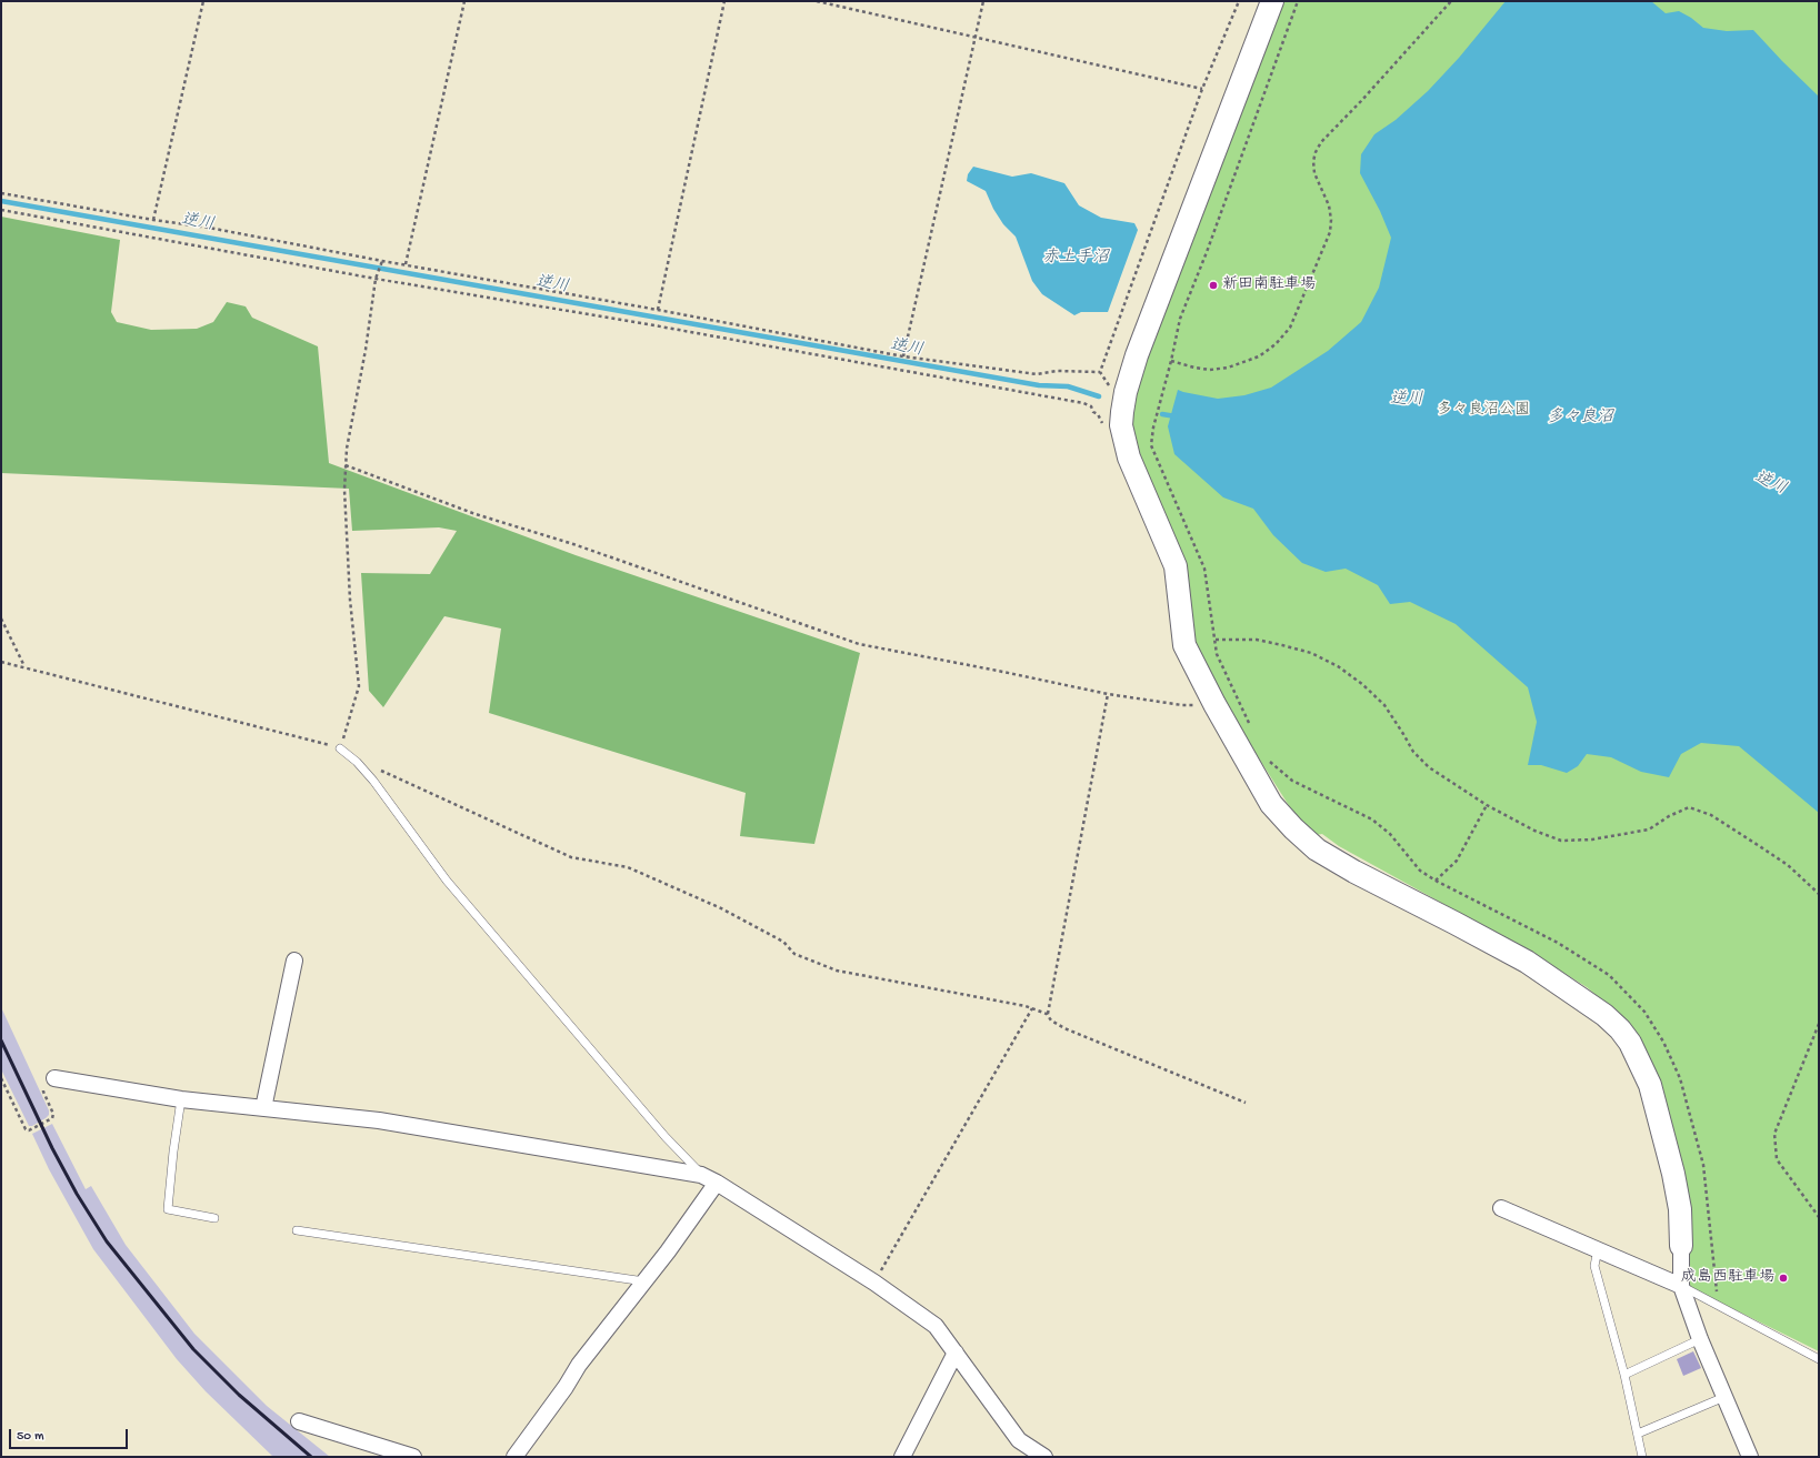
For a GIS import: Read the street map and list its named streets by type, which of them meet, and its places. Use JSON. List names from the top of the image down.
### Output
{
  "water": ["逆川", "赤土手沼", "多々良沼"],
  "parks": ["多々良沼公園"],
  "places": ["新田南駐車場", "成島西駐車場"],
  "scale_bar": "50 m"
}
